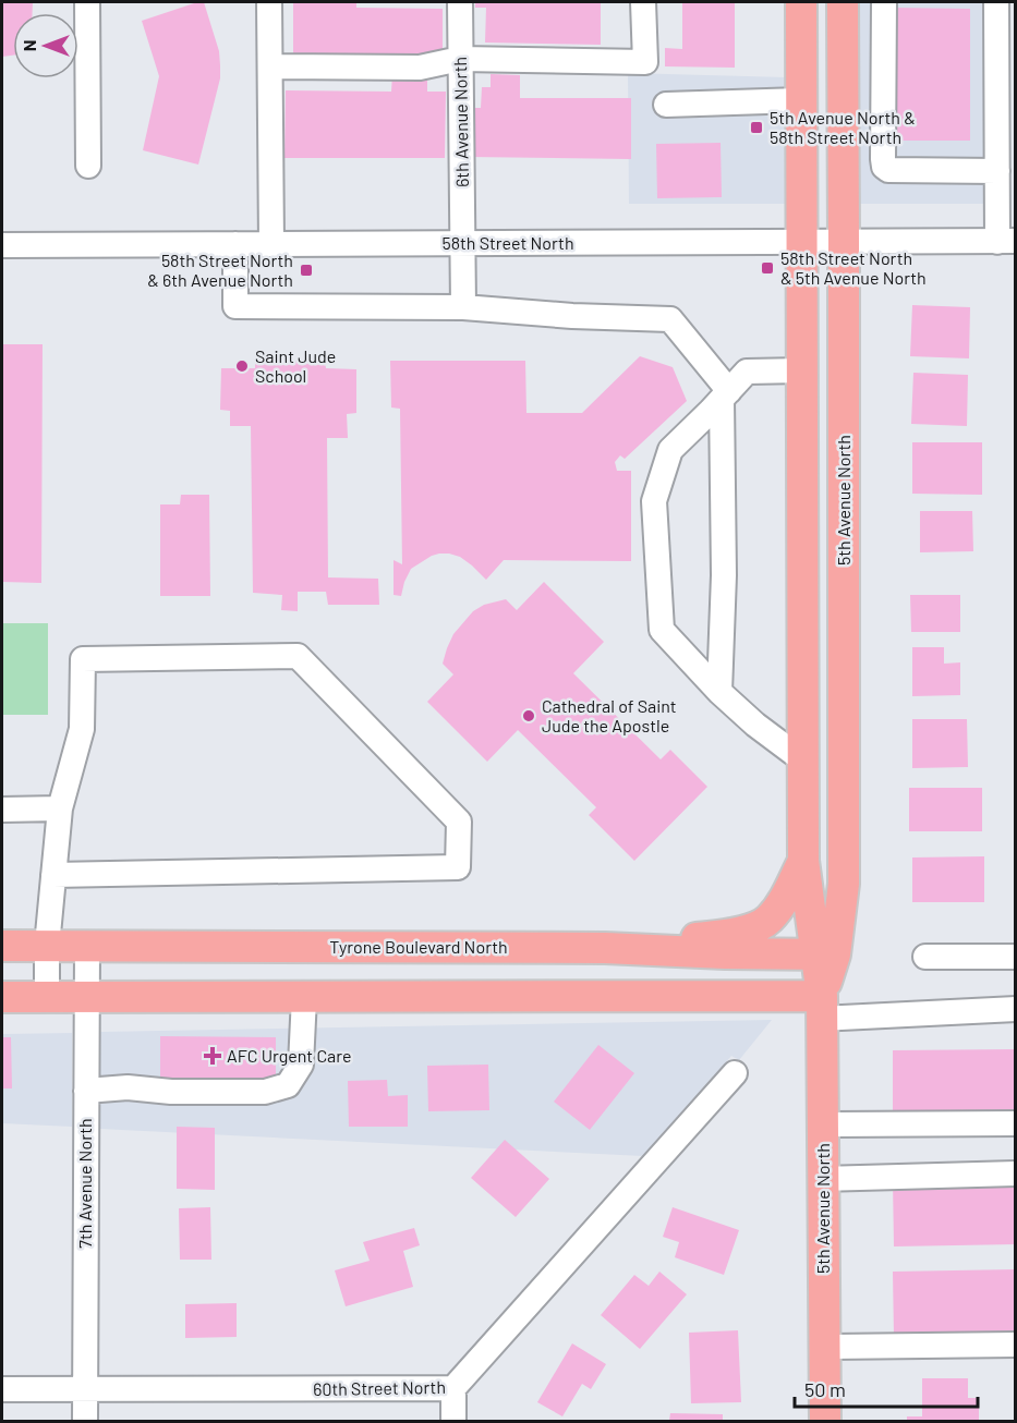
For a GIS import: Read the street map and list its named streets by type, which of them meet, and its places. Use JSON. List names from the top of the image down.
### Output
{
  "streets": {
    "main road": ["5th Avenue North", "Tyrone Boulevard North"],
    "street": [
      "6th Avenue North",
      "58th Street North",
      "7th Avenue North",
      "60th Street North"
    ]
  },
  "crossings": [
    ["6th Avenue North", "58th Street North"],
    ["58th Street North", "5th Avenue North"],
    ["5th Avenue North", "Tyrone Boulevard North"],
    ["Tyrone Boulevard North", "7th Avenue North"],
    ["7th Avenue North", "60th Street North"]
  ],
  "places": {
    "transit": ["5th Avenue North & 58th Street North", "58th Street North & 5th Avenue North", "58th Street North & 6th Avenue North"],
    "other": ["Saint Jude School", "Cathedral of Saint Jude the Apostle"],
    "health": ["AFC Urgent Care"]
  },
  "scale_bar": "50 m",
  "north": "left"
}
